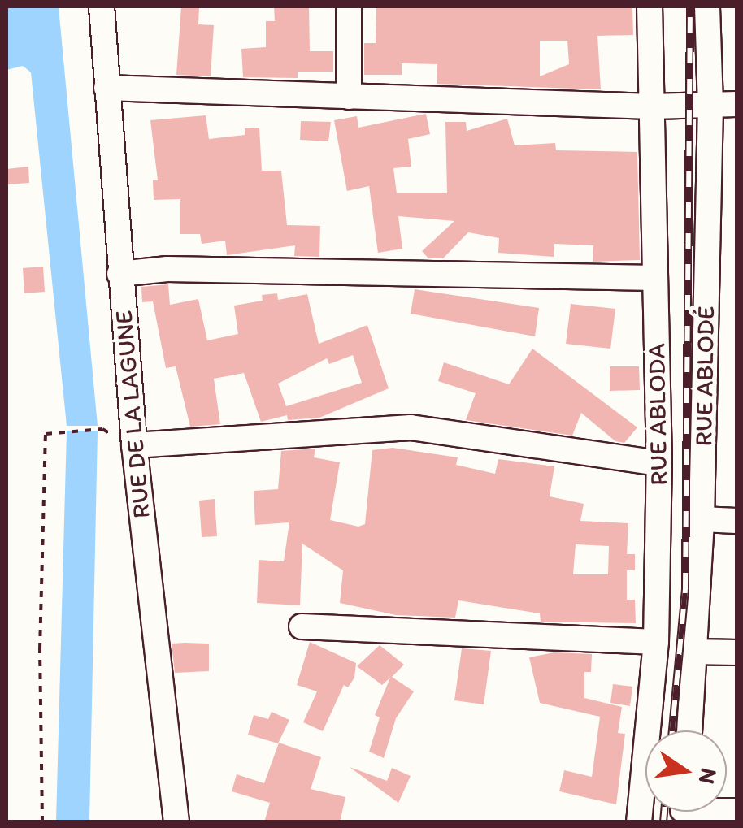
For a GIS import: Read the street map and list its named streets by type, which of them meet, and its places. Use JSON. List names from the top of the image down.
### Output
{
  "streets": {
    "street": ["RUE ABLODÉ", "RUE DE LA LAGUNE", "RUE ABLODA"]
  },
  "north": "right"
}
